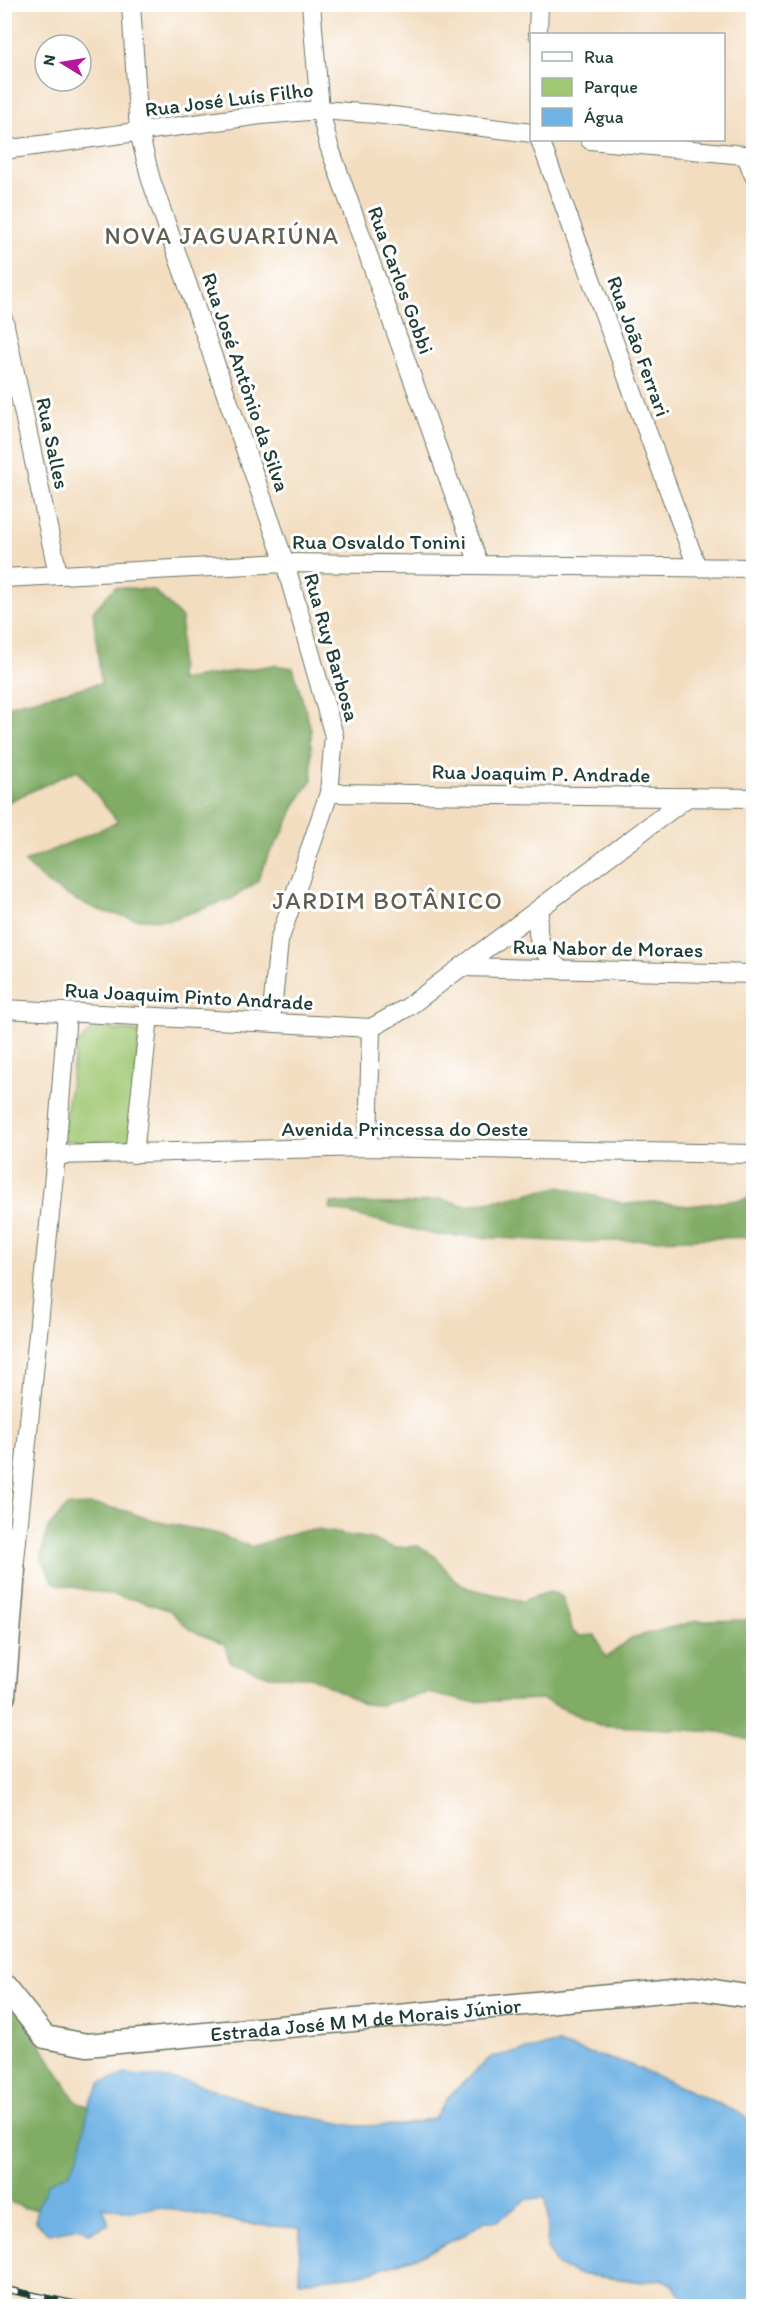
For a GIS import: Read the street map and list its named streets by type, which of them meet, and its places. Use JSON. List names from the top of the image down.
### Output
{
  "streets": {
    "street": [
      "Rua José Luís Filho",
      "Rua Carlos Gobbi",
      "Rua João Ferrari",
      "Rua José Antônio da Silva",
      "Rua Salles",
      "Rua Osvaldo Tonini",
      "Rua Ruy Barbosa",
      "Rua Joaquim P. Andrade",
      "Rua Nabor de Moraes",
      "Rua Joaquim Pinto Andrade",
      "Avenida Princessa do Oeste",
      "Estrada José M M de Morais Júnior"
    ]
  },
  "crossings": [
    ["Rua José Luís Filho", "Rua Carlos Gobbi"],
    ["Rua José Luís Filho", "Rua José Antônio da Silva"],
    ["Rua Carlos Gobbi", "Rua Osvaldo Tonini"],
    ["Rua João Ferrari", "Rua Osvaldo Tonini"],
    ["Rua José Antônio da Silva", "Rua Osvaldo Tonini"],
    ["Rua José Antônio da Silva", "Rua Ruy Barbosa"],
    ["Rua Salles", "Rua Osvaldo Tonini"],
    ["Rua Osvaldo Tonini", "Rua Ruy Barbosa"],
    ["Rua Ruy Barbosa", "Rua Joaquim P. Andrade"],
    ["Rua Ruy Barbosa", "Rua Joaquim Pinto Andrade"]
  ],
  "districts": ["NOVA JAGUARIÚNA", "JARDIM BOTÂNICO"],
  "legend": ["Rua", "Parque", "Água"],
  "north": "left"
}
